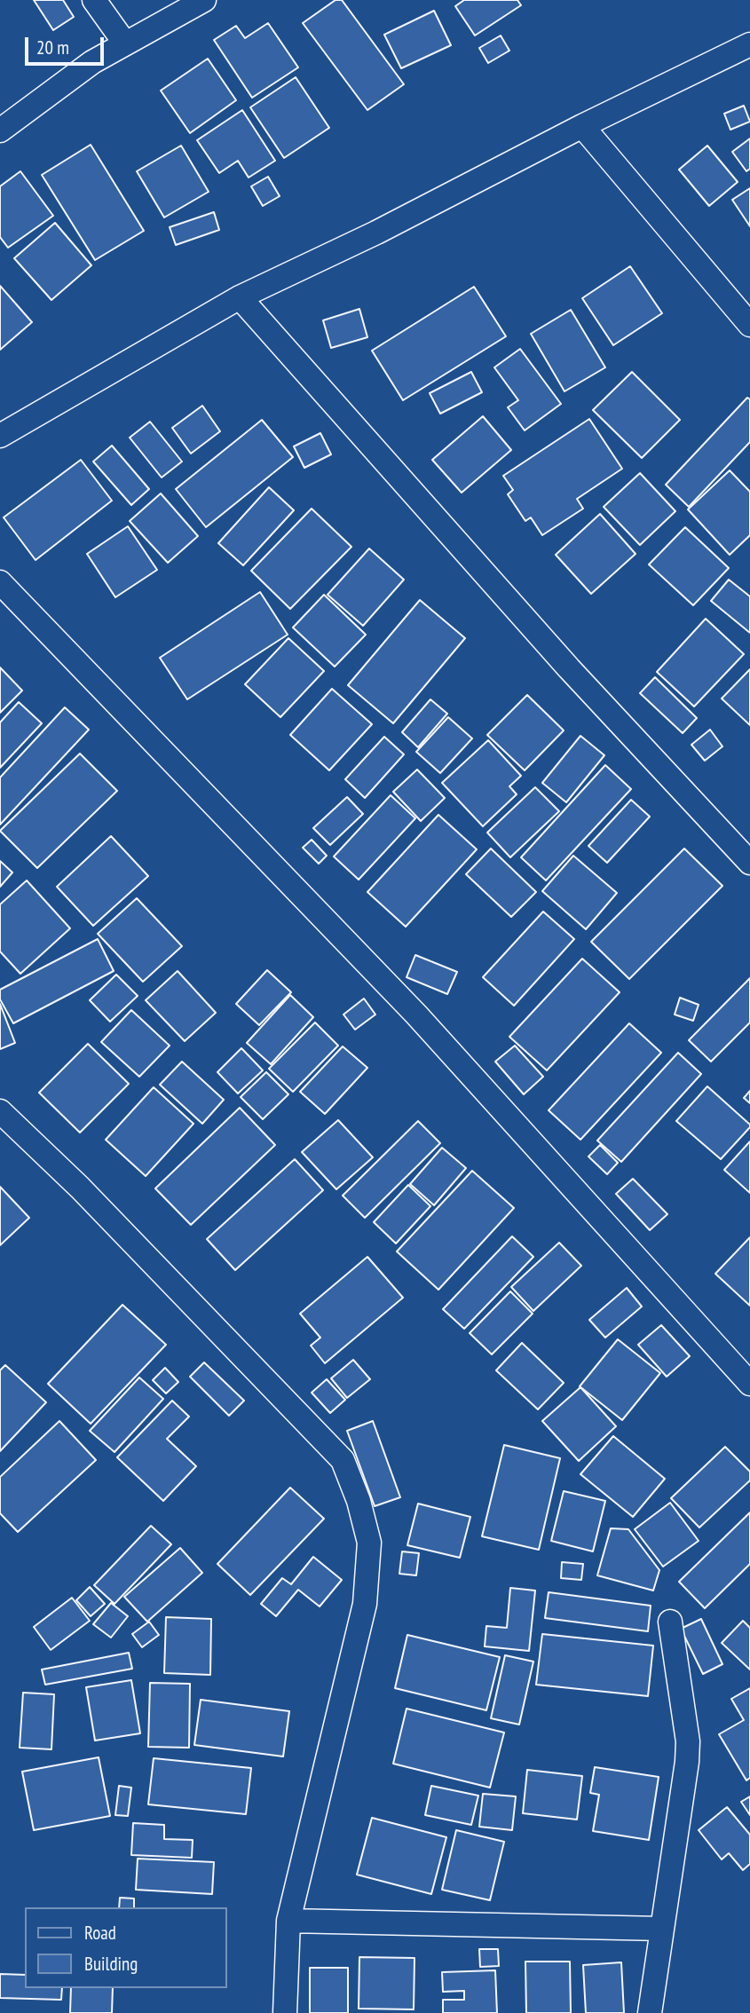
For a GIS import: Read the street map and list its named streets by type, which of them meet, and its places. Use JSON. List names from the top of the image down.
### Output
{
  "legend": ["Road", "Building"],
  "scale_bar": "20 m"
}
